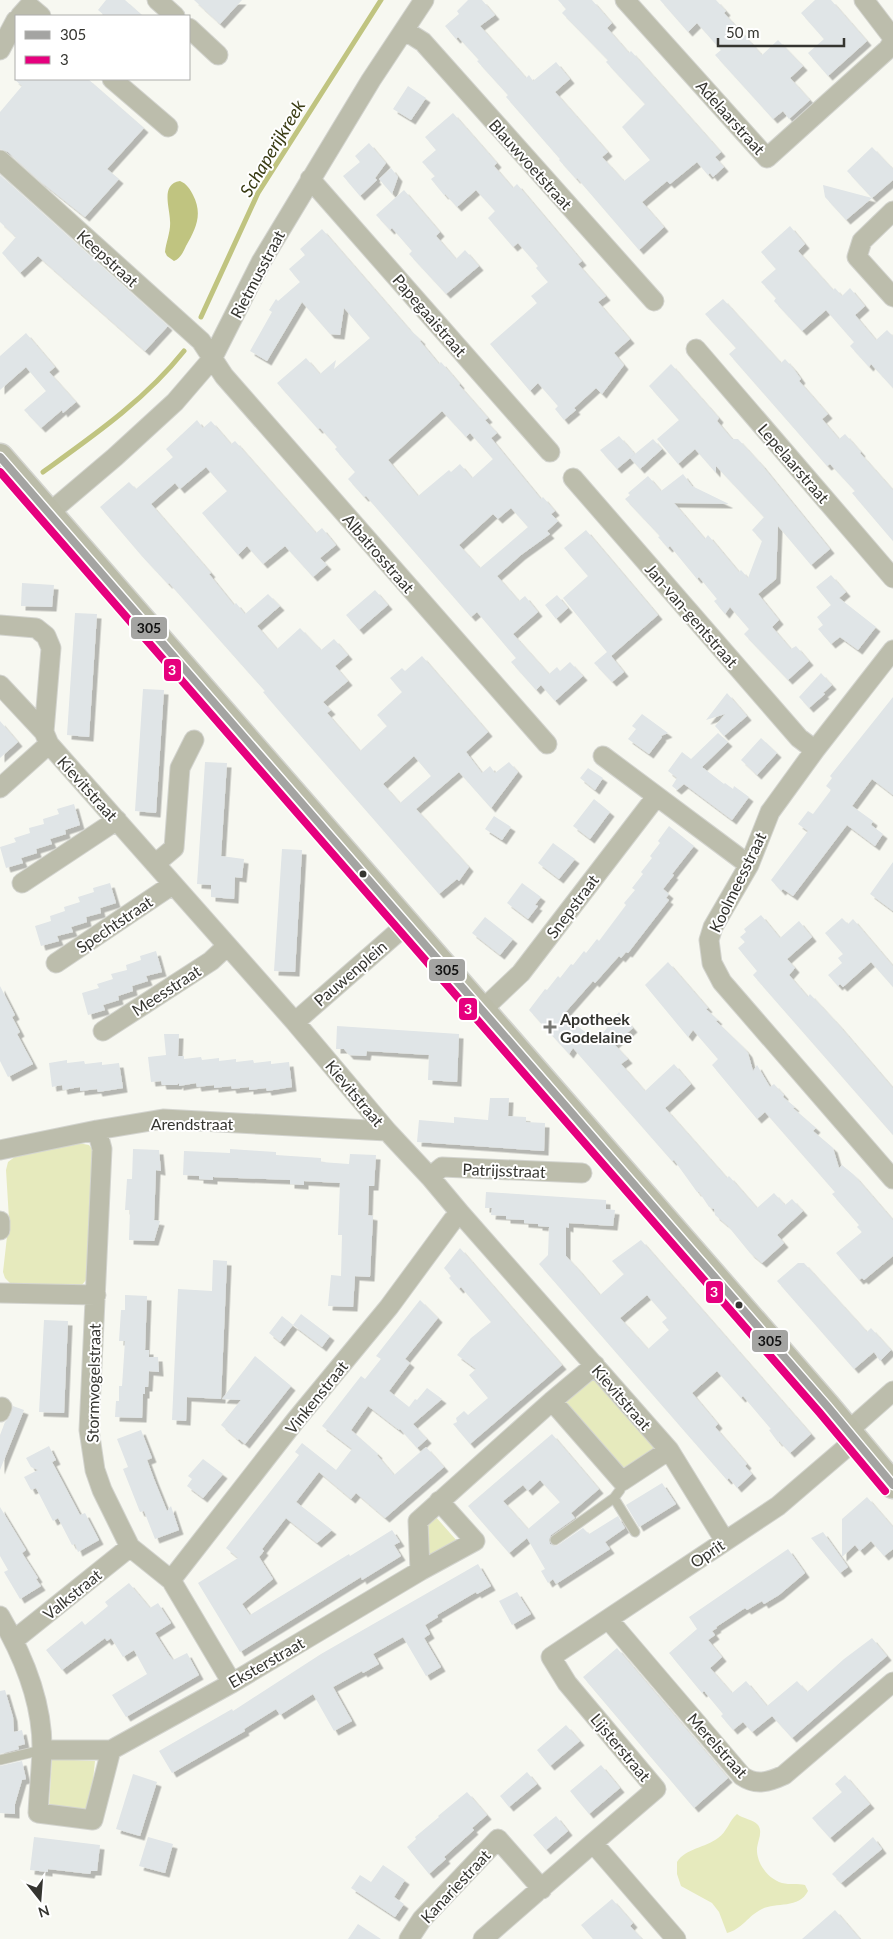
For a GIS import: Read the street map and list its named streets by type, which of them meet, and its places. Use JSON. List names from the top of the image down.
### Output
{
  "streets": {
    "street": [
      "Adelaarstraat",
      "Blauwvoetstraat",
      "Keepstraat",
      "Rietmusstraat",
      "Papegaaistraat",
      "Lepelaarstraat",
      "Albatrosstraat",
      "Jan-van-gentstraat",
      "Kievitstraat",
      "Koolmeesstraat",
      "Snepstraat",
      "Spechtstraat",
      "Pauwenplein",
      "Meesstraat",
      "Arendstraat",
      "Patrijsstraat",
      "Stormvogelstraat",
      "Vinkenstraat",
      "Oprit",
      "Valkstraat",
      "Eksterstraat",
      "Merelstraat",
      "Lijsterstraat",
      "Kanariestraat"
    ]
  },
  "crossings": [
    ["Blauwvoetstraat", "Rietmusstraat"],
    ["Keepstraat", "Rietmusstraat"],
    ["Keepstraat", "Albatrosstraat"],
    ["Rietmusstraat", "Papegaaistraat"],
    ["Rietmusstraat", "Albatrosstraat"],
    ["Jan-van-gentstraat", "Koolmeesstraat"],
    ["Kievitstraat", "Spechtstraat"],
    ["Kievitstraat", "Pauwenplein"],
    ["Kievitstraat", "Meesstraat"],
    ["Kievitstraat", "Arendstraat"],
    ["Kievitstraat", "Patrijsstraat"],
    ["Kievitstraat", "Vinkenstraat"],
    ["Kievitstraat", "Oprit"],
    ["Arendstraat", "Stormvogelstraat"],
    ["Stormvogelstraat", "Vinkenstraat"],
    ["Stormvogelstraat", "Valkstraat"],
    ["Stormvogelstraat", "Eksterstraat"],
    ["Oprit", "Merelstraat"],
    ["Oprit", "Lijsterstraat"]
  ],
  "water": ["Schaperijkreek"],
  "places": {
    "health": ["Apotheek Godelaine"]
  },
  "lines": ["transit line 305", "transit line 3"],
  "legend": ["305", "3"],
  "scale_bar": "50 m",
  "north": "bottom"
}
